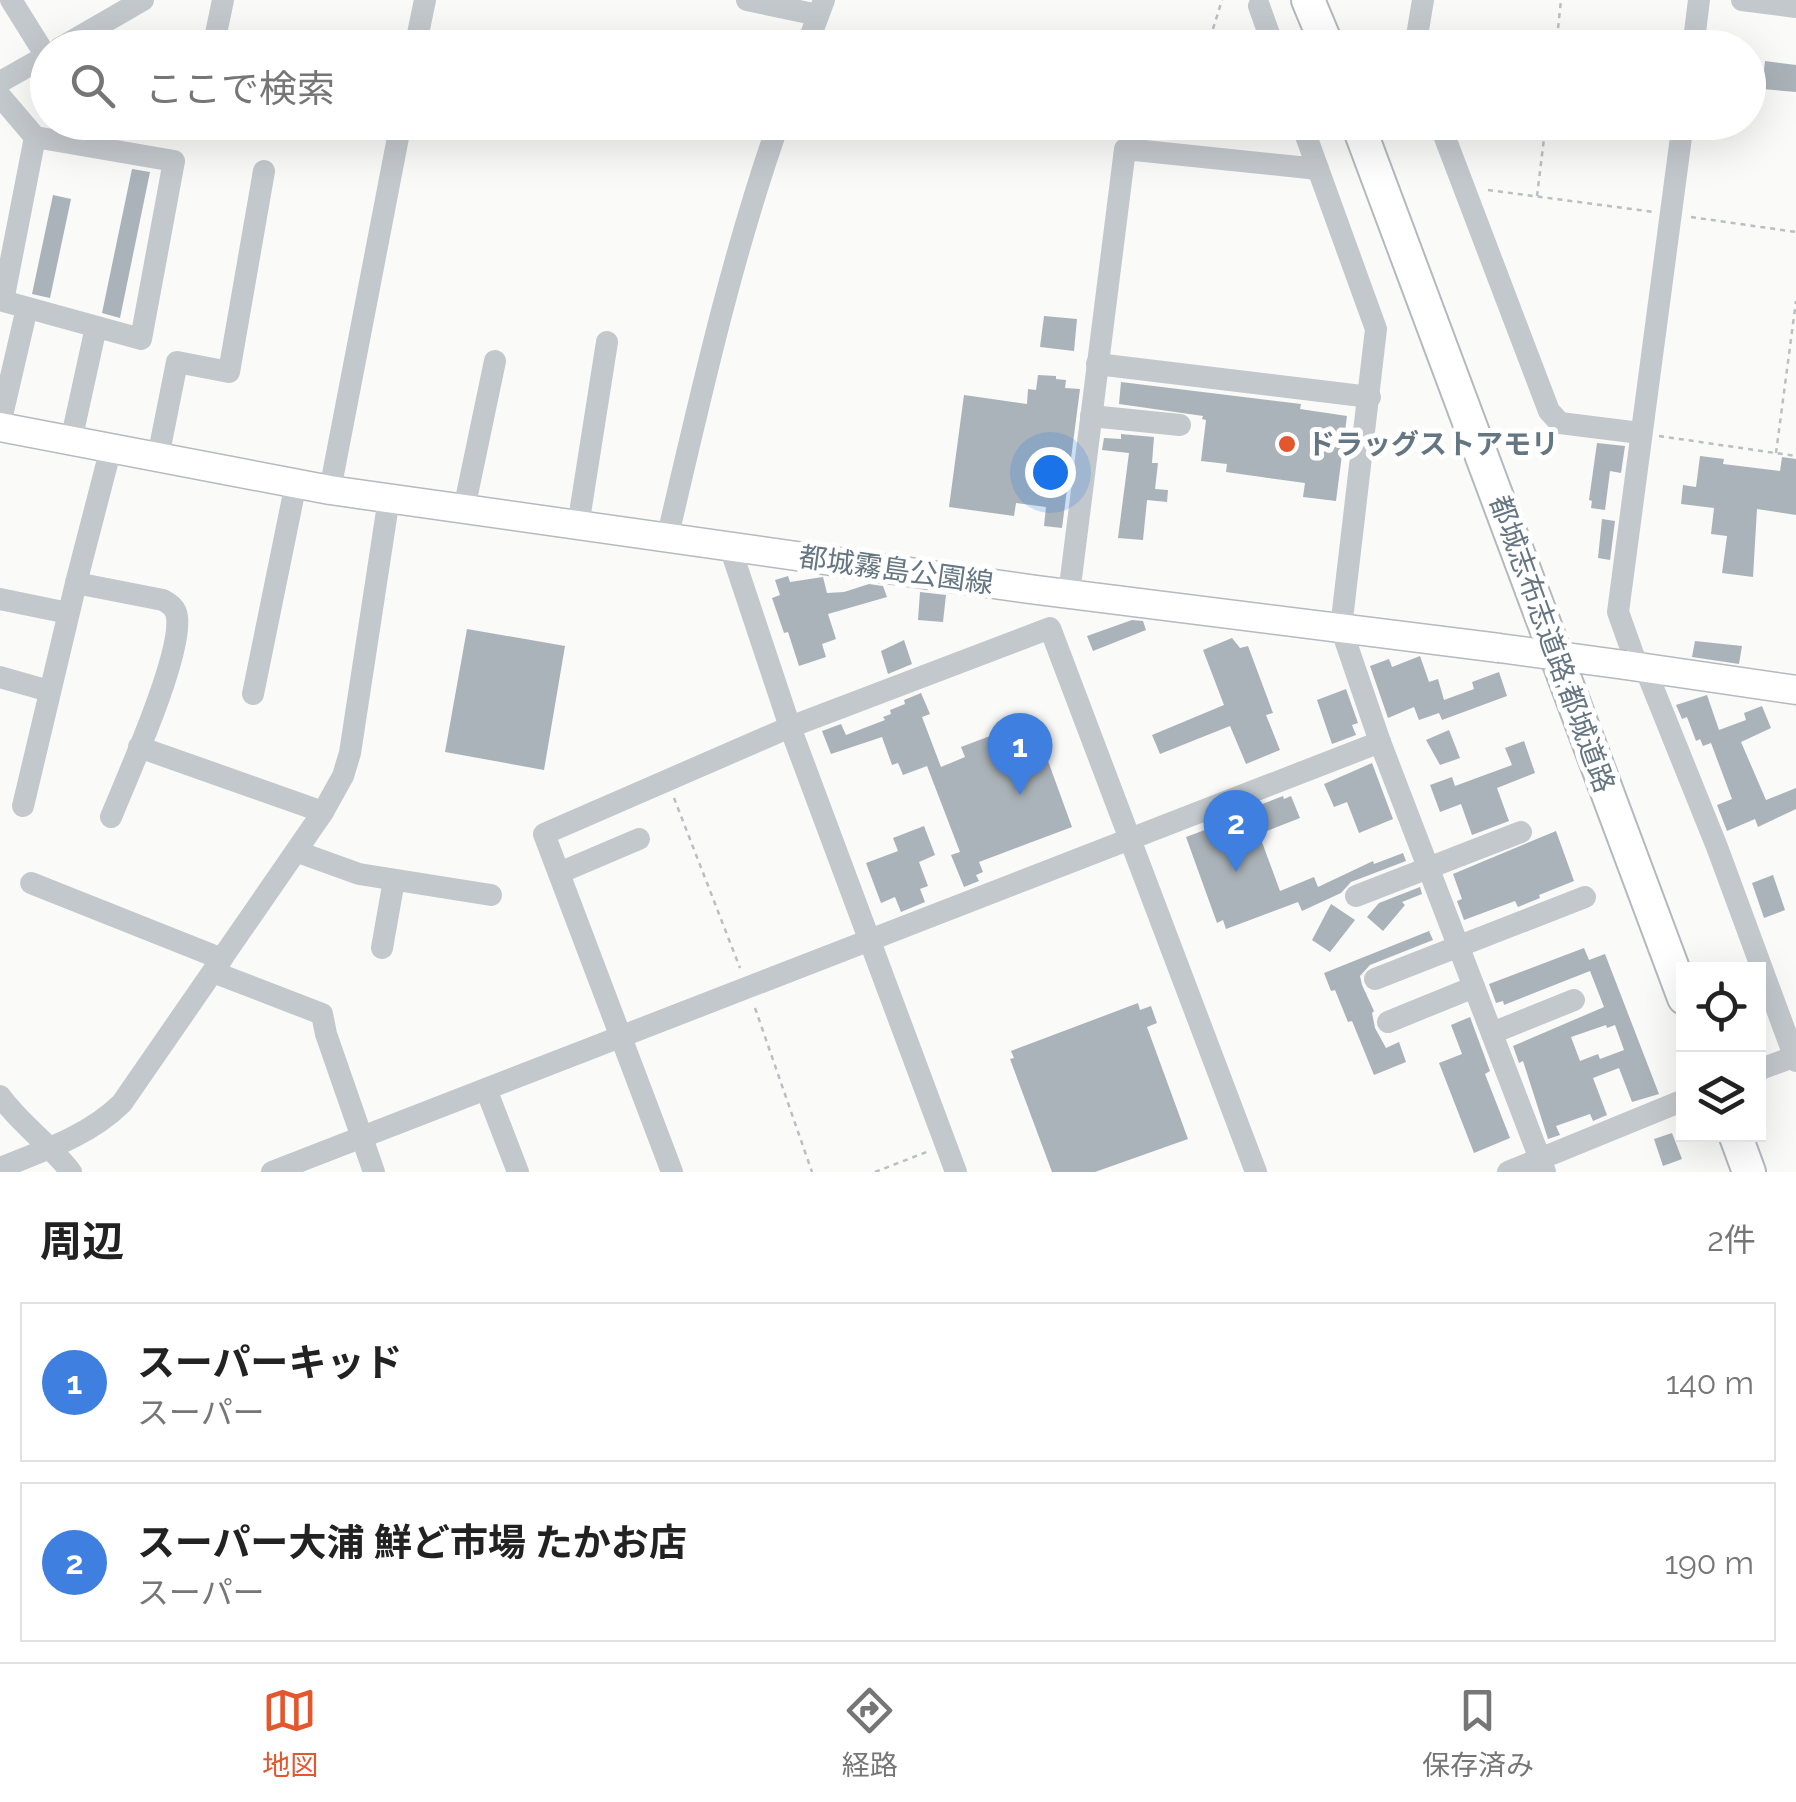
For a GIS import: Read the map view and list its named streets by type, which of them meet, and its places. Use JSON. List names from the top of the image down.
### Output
{
  "streets": {
    "highway": ["都城志布志道路;都城道路"],
    "main road": ["都城霧島公園線"]
  },
  "places": ["ドラッグストアモリ"],
  "page": {
    "search": "ここで検索",
    "pins": ["1", "2"],
    "heading": ["周辺", "2件"],
    "list": [
      {
        "mark": "1",
        "name": "スーパーキッド",
        "note": "スーパー",
        "value": "140 m"
      },
      {
        "mark": "2",
        "name": "スーパー大浦 鮮ど市場 たかお店",
        "note": "スーパー",
        "value": "190 m"
      }
    ],
    "nav": ["地図", "経路", "保存済み"]
  }
}
